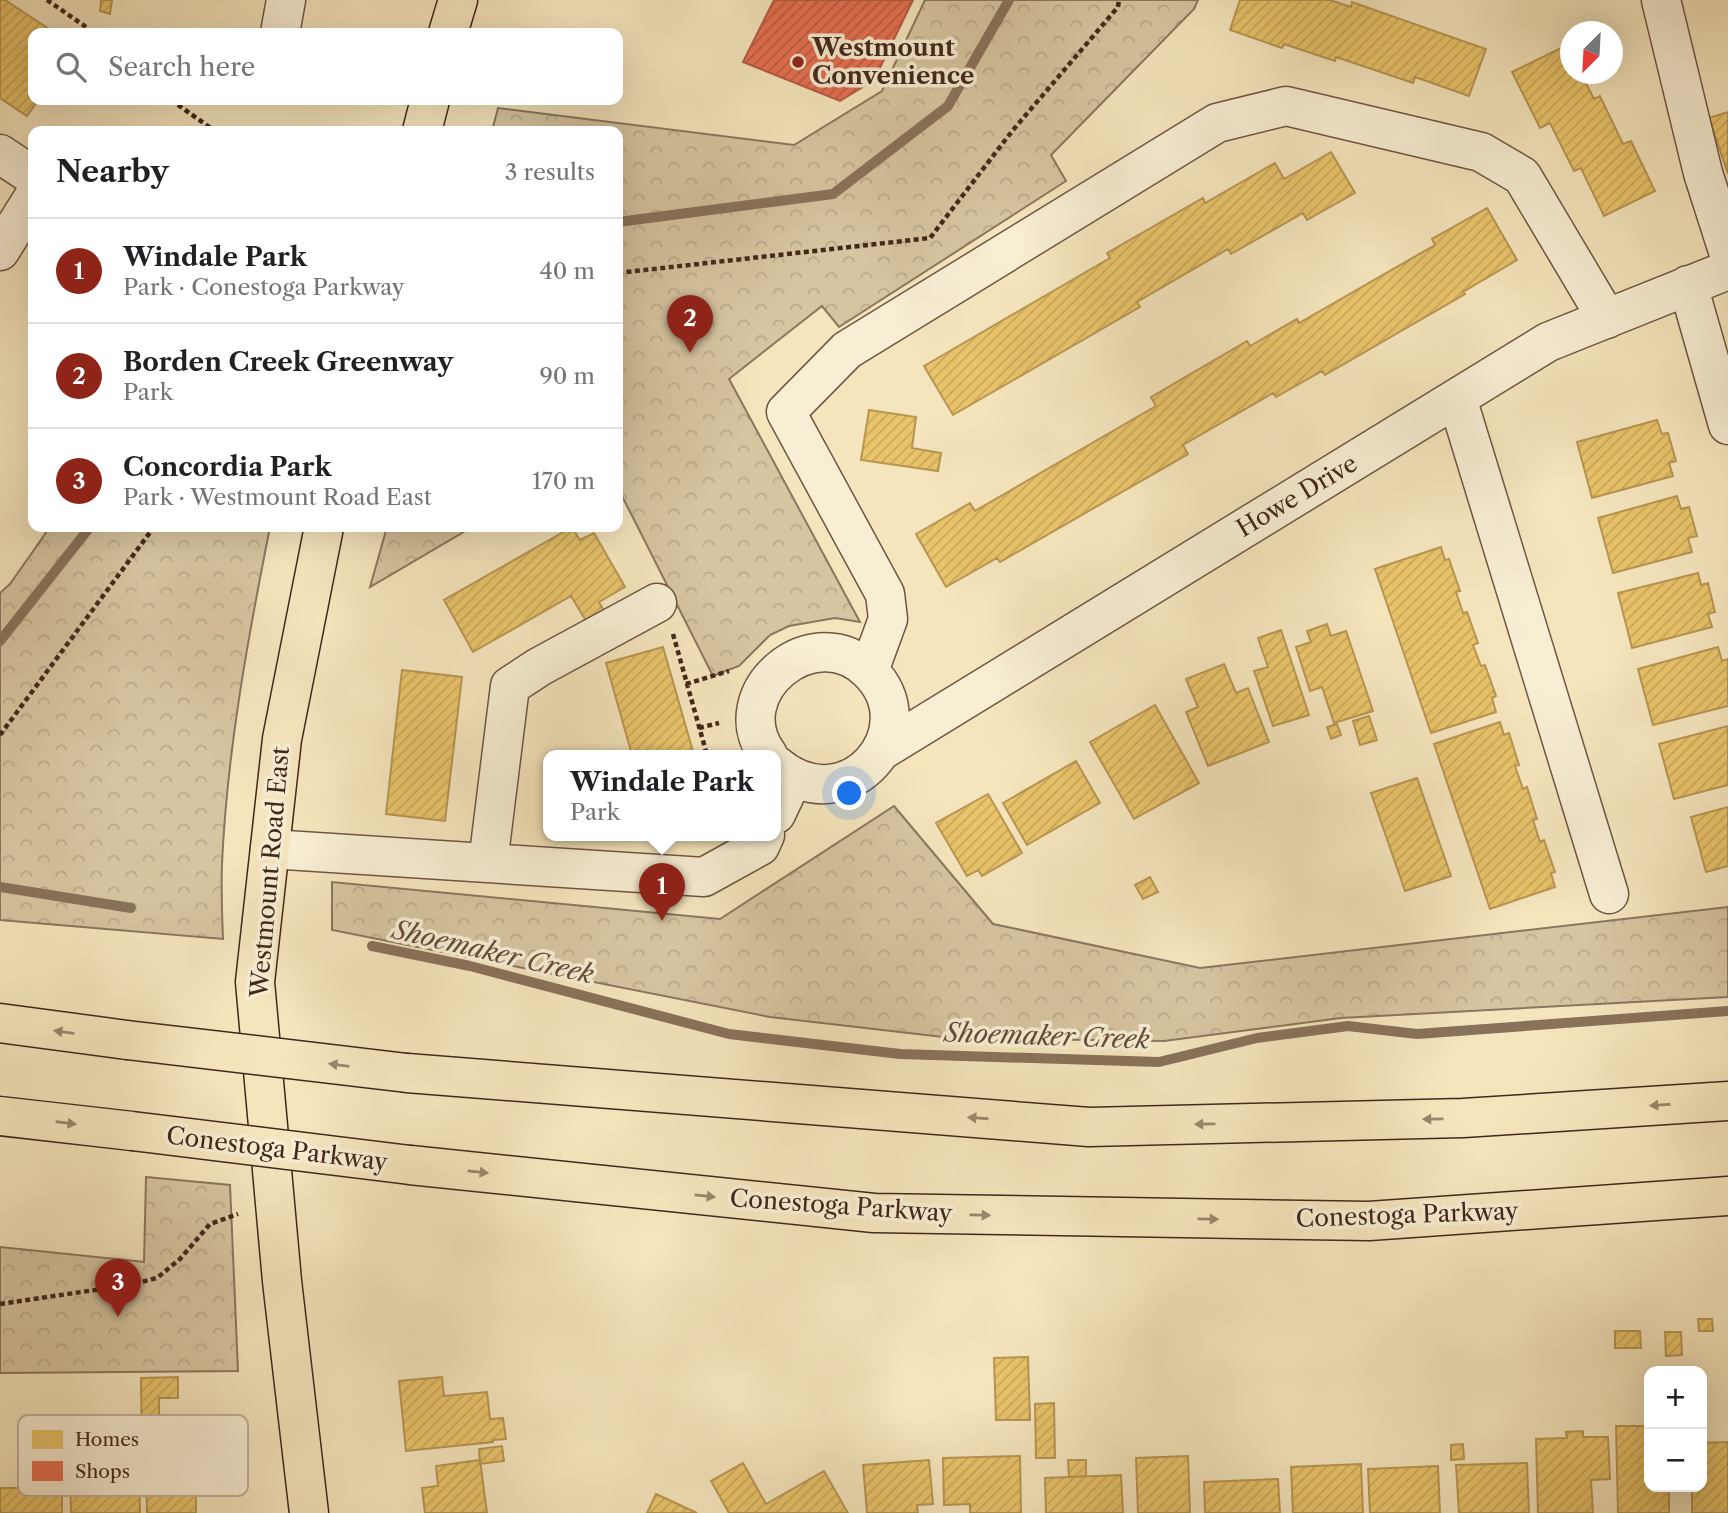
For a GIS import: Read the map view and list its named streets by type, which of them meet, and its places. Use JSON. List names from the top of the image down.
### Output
{
  "streets": {
    "main road": ["Westmount Road East", "Conestoga Parkway"],
    "street": ["Howe Drive"]
  },
  "water": ["Shoemaker Creek"],
  "places": ["Westmount Convenience"],
  "legend": ["Homes", "Shops"],
  "north": "bottom left",
  "page": {
    "search": "Search here",
    "heading": ["Nearby", "3 results"],
    "list": [
      {
        "mark": "1",
        "name": "Windale Park",
        "note": "Park · Conestoga Parkway",
        "value": "40 m"
      },
      {
        "mark": "2",
        "name": "Borden Creek Greenway",
        "note": "Park",
        "value": "90 m"
      },
      {
        "mark": "3",
        "name": "Concordia Park",
        "note": "Park · Westmount Road East",
        "value": "170 m"
      }
    ],
    "pins": ["2", "1", "3"],
    "popup": ["Windale Park", "Park"],
    "map_buttons": ["+", "−"]
  }
}
